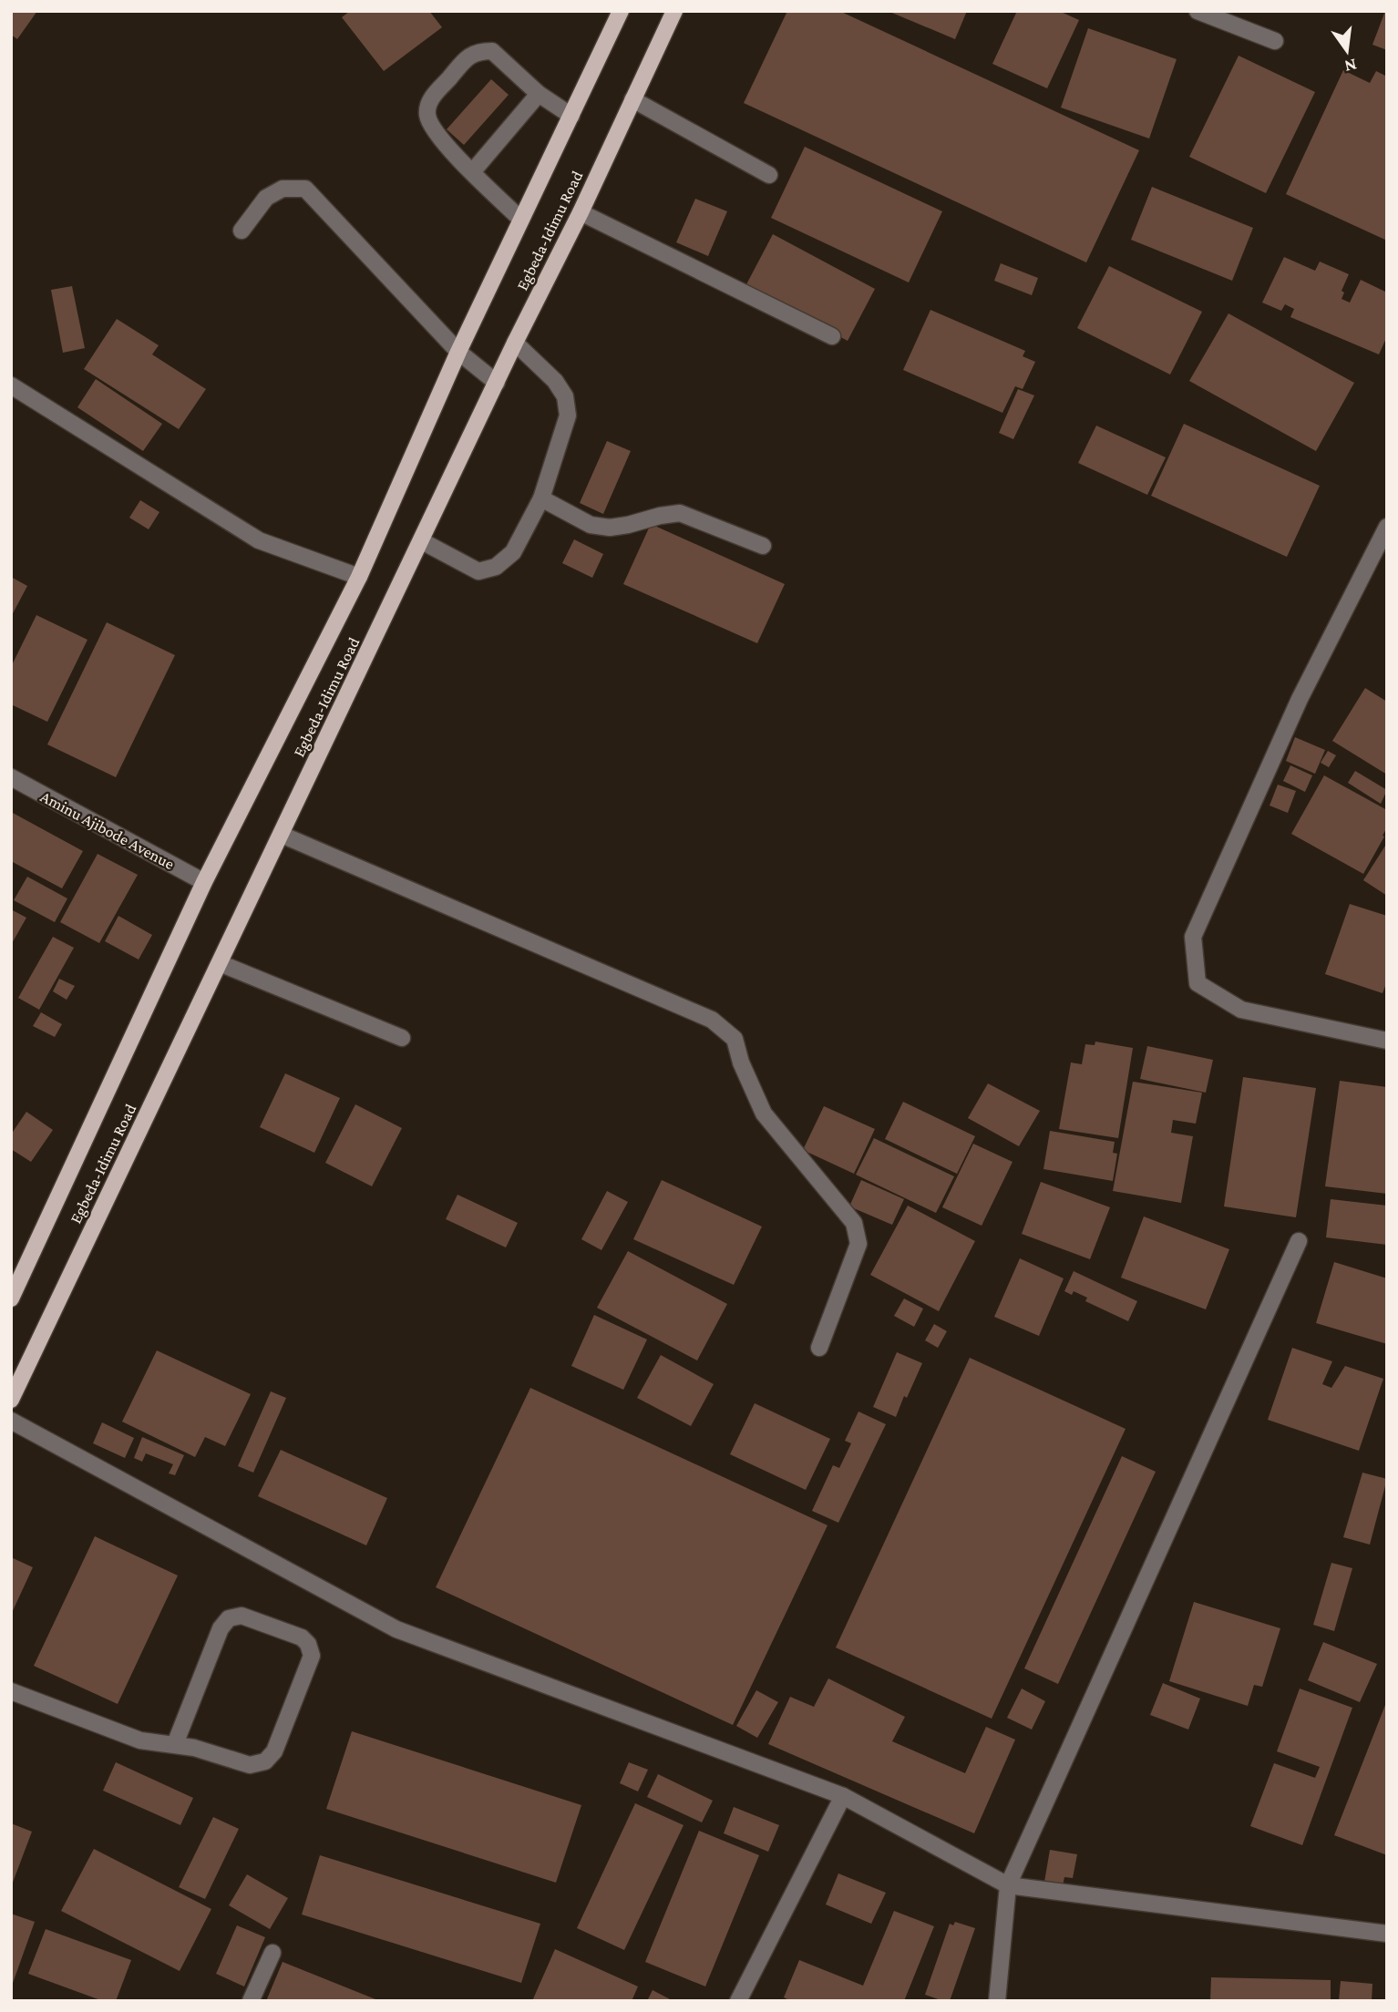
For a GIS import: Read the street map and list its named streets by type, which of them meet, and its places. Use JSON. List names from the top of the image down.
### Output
{
  "streets": {
    "main road": ["Egbeda-Idimu Road"],
    "street": ["Aminu Ajibode Avenue"]
  },
  "crossings": [
    ["Egbeda-Idimu Road", "Aminu Ajibode Avenue"]
  ],
  "north": "bottom"
}
